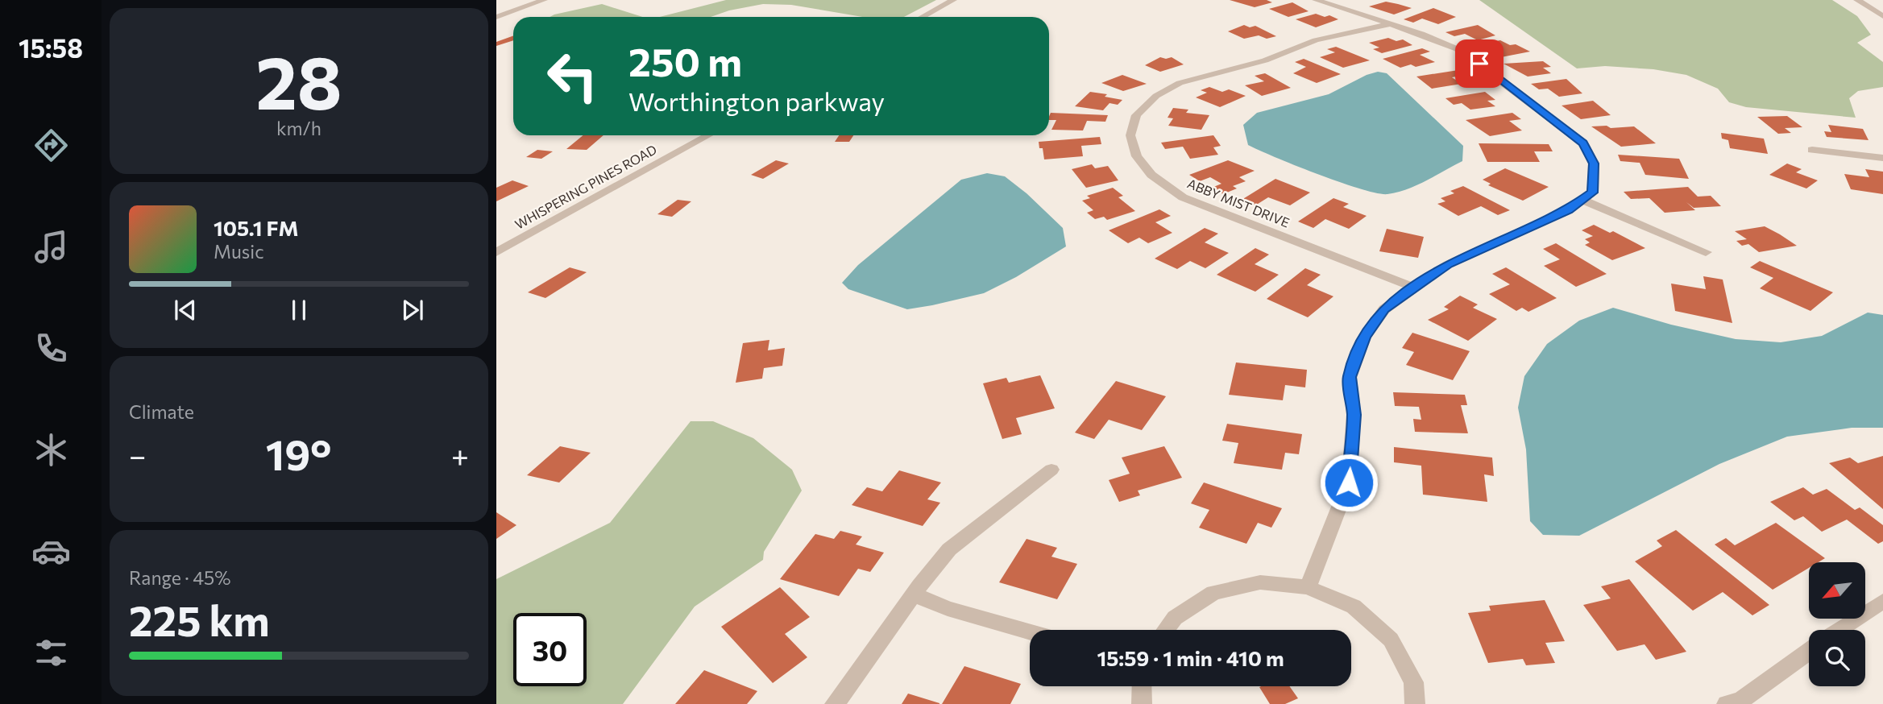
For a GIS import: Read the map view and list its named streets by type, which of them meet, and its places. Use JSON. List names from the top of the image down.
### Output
{
  "streets": {
    "street": ["WHISPERING PINES ROAD", "ABBY MIST DRIVE"]
  },
  "north": "bottom left",
  "page": {
    "tabs": "15:58",
    "tile": [
      ["28", "km/h"],
      "Climate",
      ["Range · 45%", "225 km"]
    ],
    "turn": ["250 m", "Worthington parkway"],
    "song": ["105.1 FM", "Music"],
    "heat": ["−", "19°", "+"],
    "limit": "30",
    "trip": "15:59 · 1 min · 410 m"
  }
}
